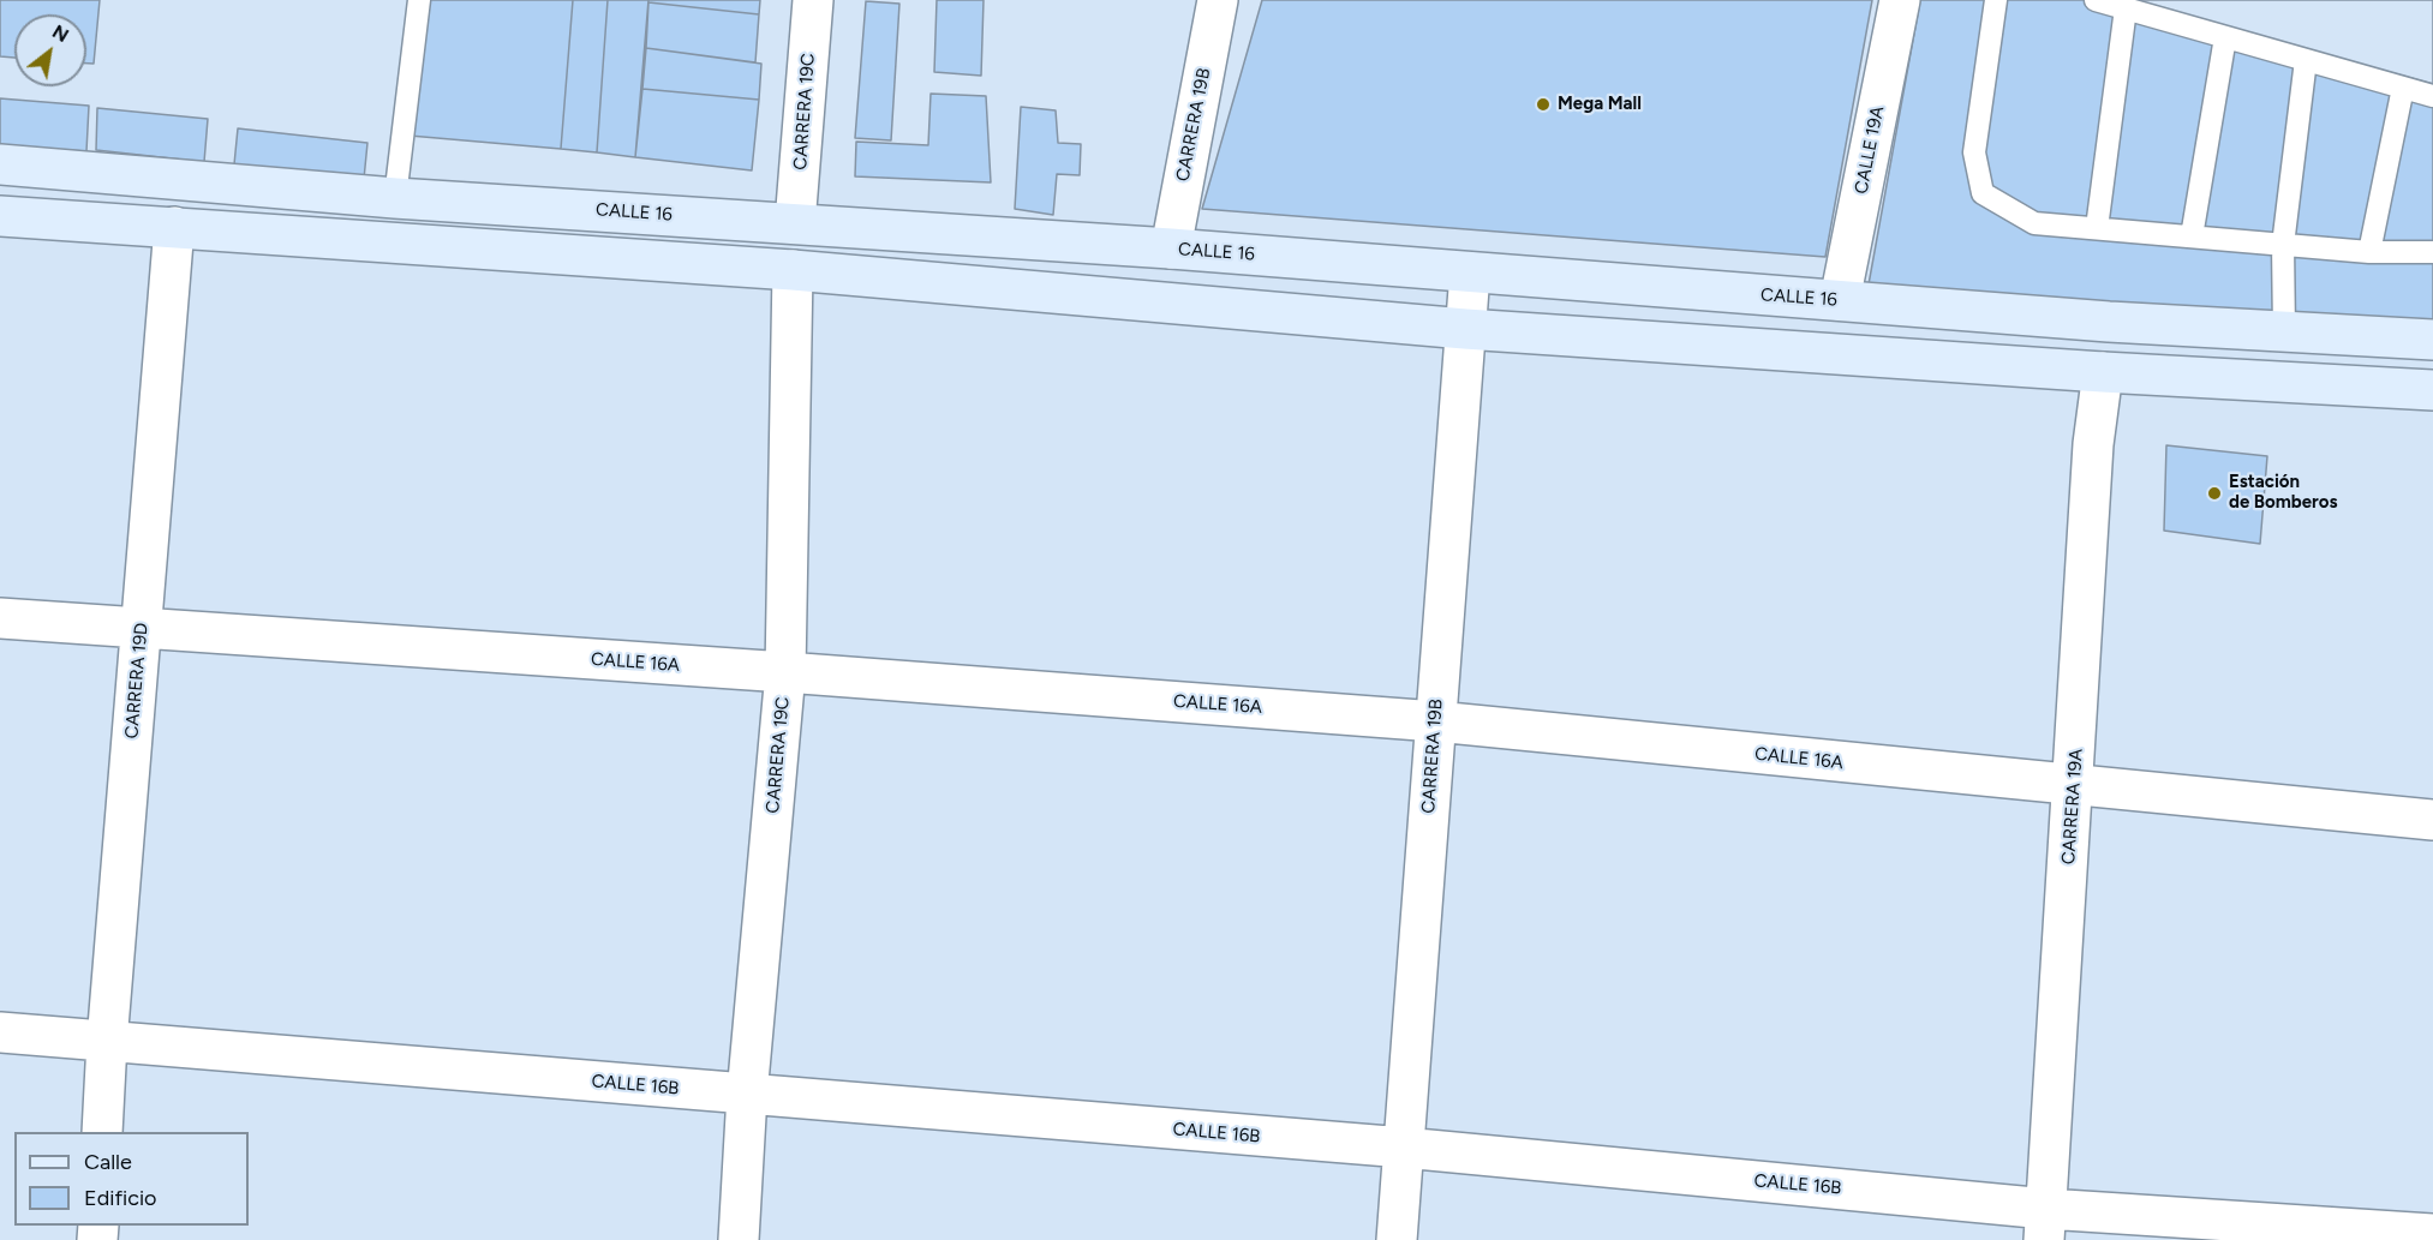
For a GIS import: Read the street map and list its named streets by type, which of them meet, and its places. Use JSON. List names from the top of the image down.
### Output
{
  "streets": {
    "main road": ["CALLE 16"],
    "street": [
      "CARRERA 19C",
      "CARRERA 19B",
      "CALLE 19A",
      "CALLE 16A",
      "CARRERA 19D",
      "CARRERA 19A",
      "CALLE 16B"
    ]
  },
  "crossings": [
    ["CARRERA 19C", "CALLE 16"],
    ["CARRERA 19C", "CALLE 16A"],
    ["CARRERA 19C", "CALLE 16B"],
    ["CARRERA 19B", "CALLE 16"],
    ["CARRERA 19B", "CALLE 16A"],
    ["CARRERA 19B", "CALLE 16B"],
    ["CALLE 19A", "CALLE 16"],
    ["CALLE 16A", "CARRERA 19D"],
    ["CALLE 16A", "CARRERA 19A"],
    ["CARRERA 19D", "CALLE 16B"],
    ["CARRERA 19A", "CALLE 16B"]
  ],
  "places": ["Mega Mall", "Estación de Bomberos"],
  "legend": ["Calle", "Edificio"],
  "north": "top right"
}
